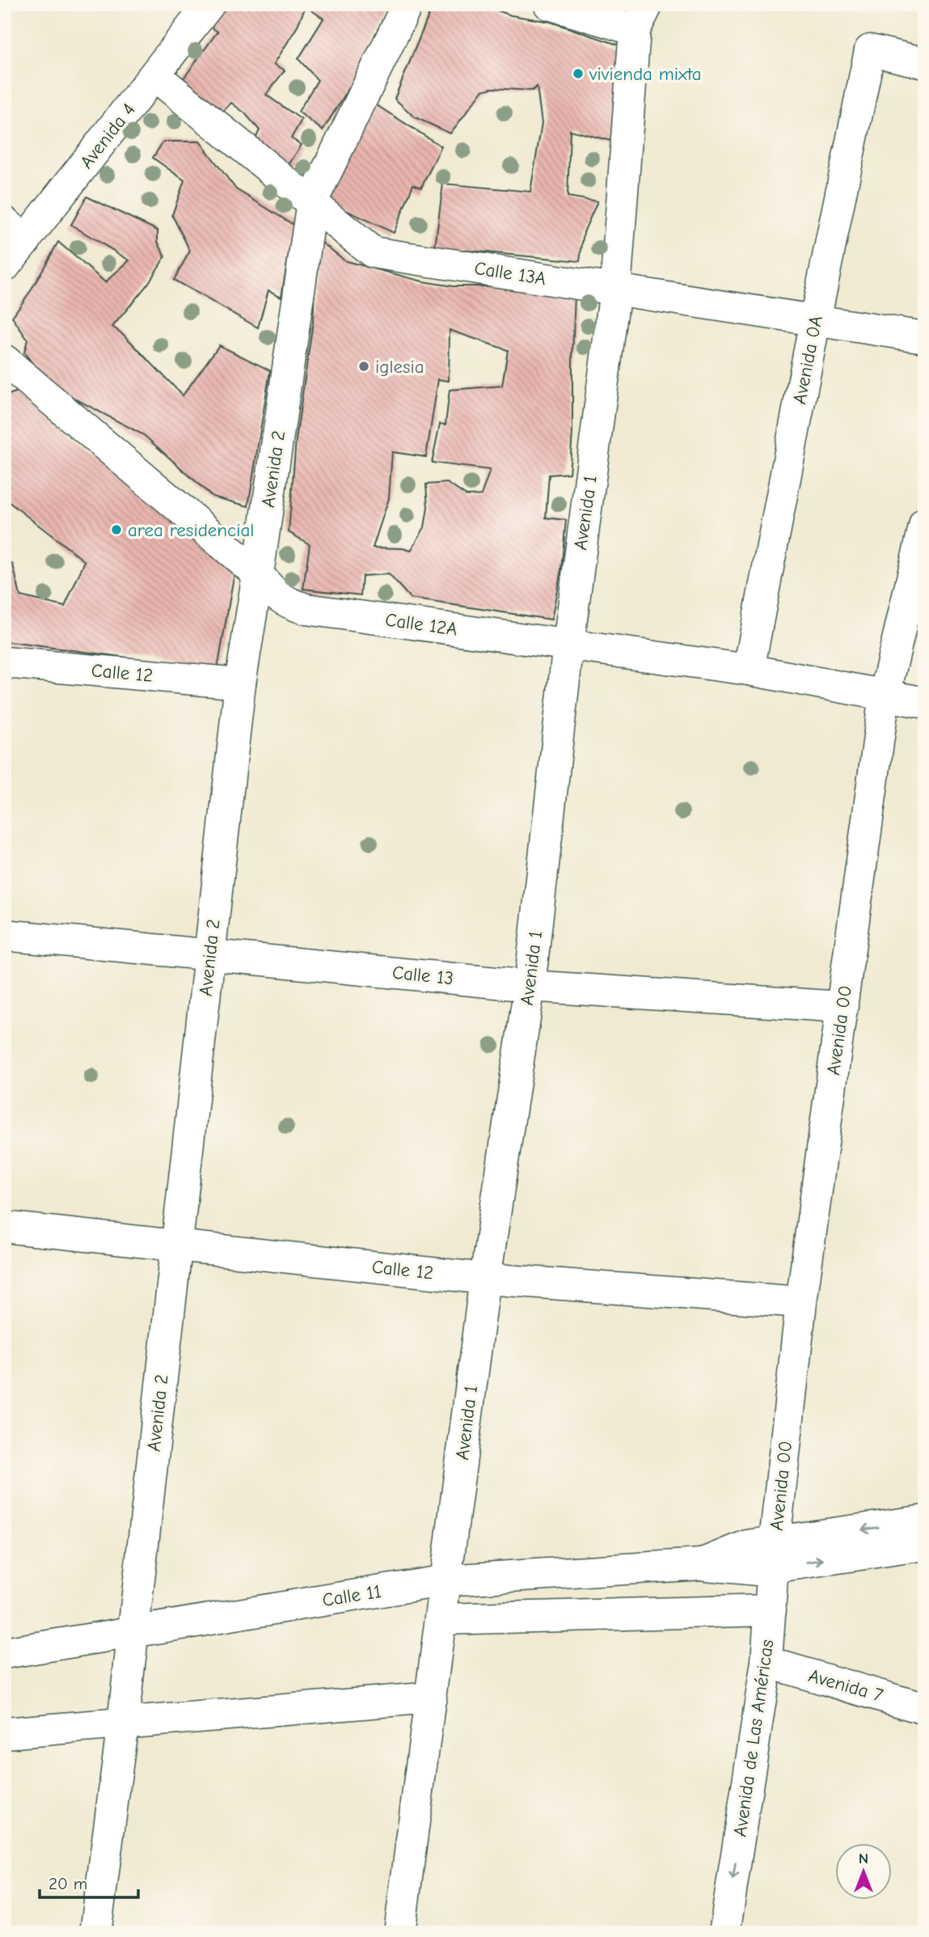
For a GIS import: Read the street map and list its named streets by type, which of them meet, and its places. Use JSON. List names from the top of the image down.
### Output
{
  "streets": {
    "street": [
      "Avenida 4",
      "Calle 13A",
      "Avenida 0A",
      "Avenida 2",
      "Avenida 1",
      "Calle 12A",
      "Calle 12",
      "Calle 13",
      "Avenida 00",
      "Calle 11",
      "Avenida 7",
      "Avenida de Las Américas"
    ]
  },
  "crossings": [
    ["Avenida 4", "Calle 13A"],
    ["Calle 13A", "Avenida 0A"],
    ["Calle 13A", "Avenida 2"],
    ["Calle 13A", "Avenida 1"],
    ["Avenida 0A", "Calle 12A"],
    ["Avenida 2", "Calle 12A"],
    ["Avenida 2", "Calle 12"],
    ["Avenida 2", "Calle 13"],
    ["Avenida 2", "Calle 11"],
    ["Avenida 1", "Calle 12A"],
    ["Avenida 1", "Calle 12"],
    ["Avenida 1", "Calle 13"],
    ["Avenida 1", "Calle 11"],
    ["Calle 12A", "Avenida 00"],
    ["Calle 12", "Avenida 00"],
    ["Calle 13", "Avenida 00"],
    ["Avenida 00", "Calle 11"],
    ["Avenida 00", "Avenida de Las Américas"],
    ["Calle 11", "Avenida de Las Américas"],
    ["Avenida 7", "Avenida de Las Américas"]
  ],
  "one_way": ["Avenida de Las Américas"],
  "places": ["vivienda mixta", "iglesia", "area residencial"],
  "scale_bar": "20 m",
  "north": "top"
}
